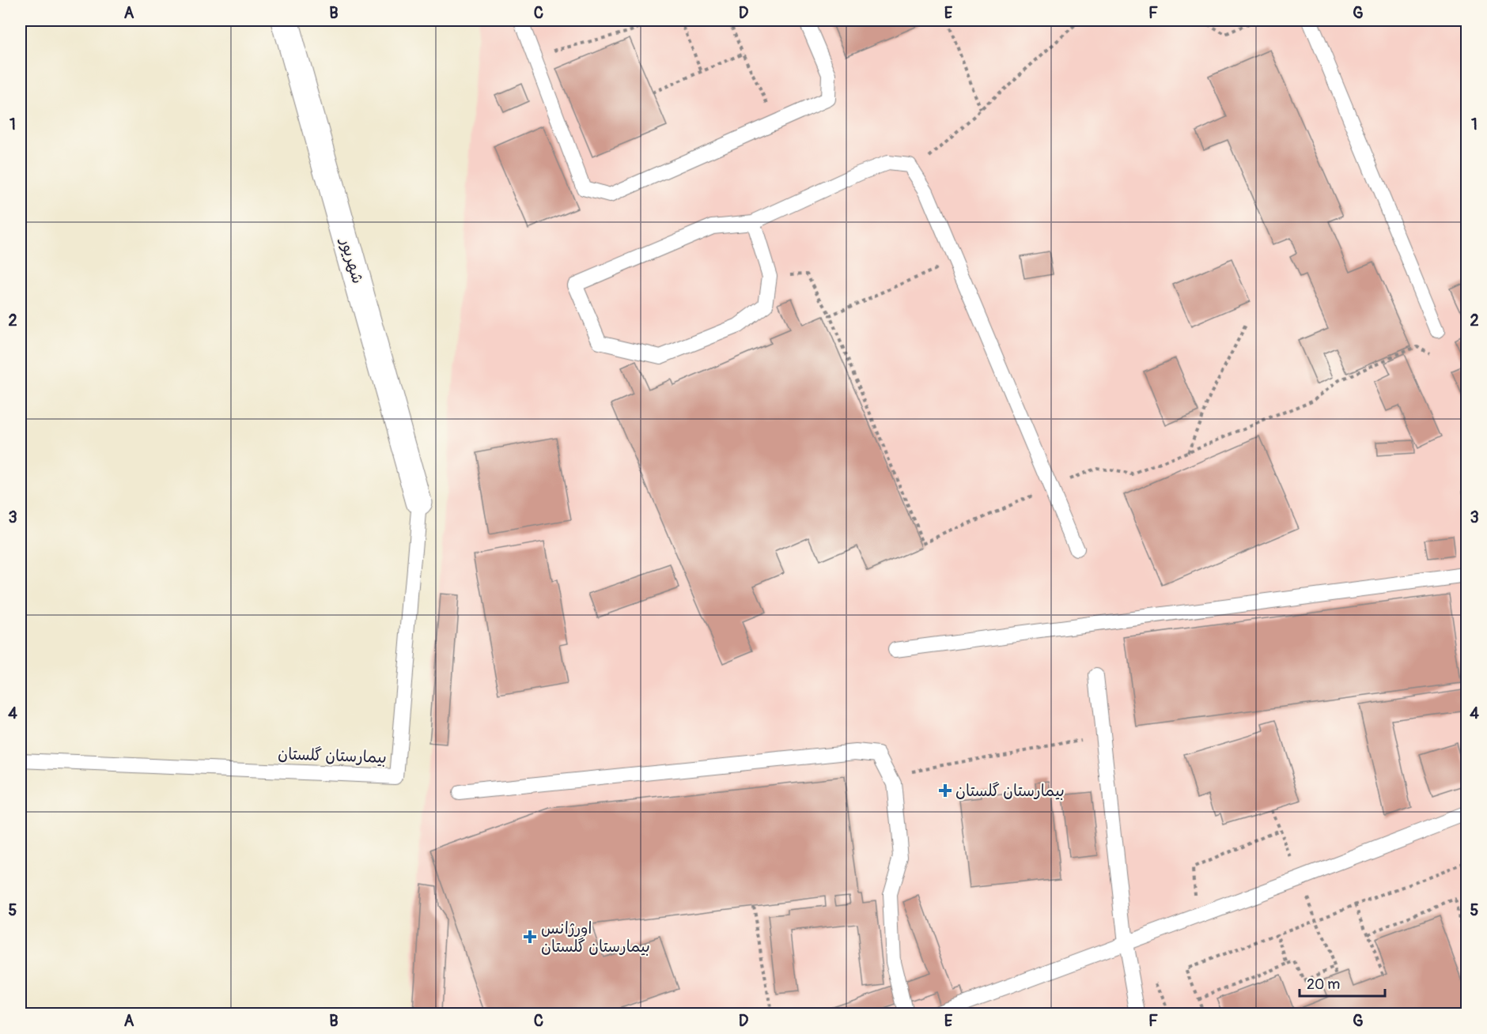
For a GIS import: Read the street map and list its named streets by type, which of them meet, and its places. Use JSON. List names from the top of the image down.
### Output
{
  "streets": {
    "street": ["شهریور"],
    "lane": ["بیمارستان گلستان"]
  },
  "crossings": [
    ["شهریور", "بیمارستان گلستان"]
  ],
  "places": {
    "health": ["بیمارستان گلستان", "اورژانس بیمارستان گلستان"]
  },
  "scale_bar": "20 m",
  "grid": {
    "columns": [
      "A",
      "B",
      "C",
      "D",
      "E",
      "F",
      "G"
    ],
    "rows": [
      "1",
      "2",
      "3",
      "4",
      "5"
    ]
  }
}
